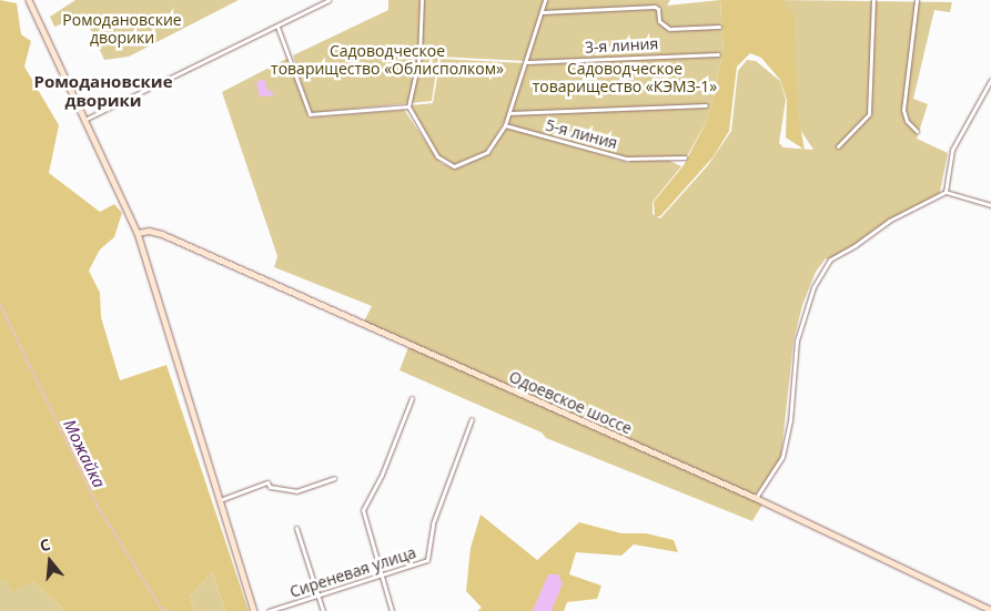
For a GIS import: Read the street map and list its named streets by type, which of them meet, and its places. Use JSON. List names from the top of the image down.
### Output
{
  "streets": {
    "main road": ["Одоевское шоссе"],
    "street": ["3-я линия", "5-я линия", "Сиреневая улица"]
  },
  "districts": ["Ромодановские дворики"],
  "water": ["Можайка"],
  "parks": ["Ромодановские дворики", "Садоводческое товарищество «Облисполком»", "Садоводческое товарищество «КЭМЗ-1»"],
  "north": "top"
}
